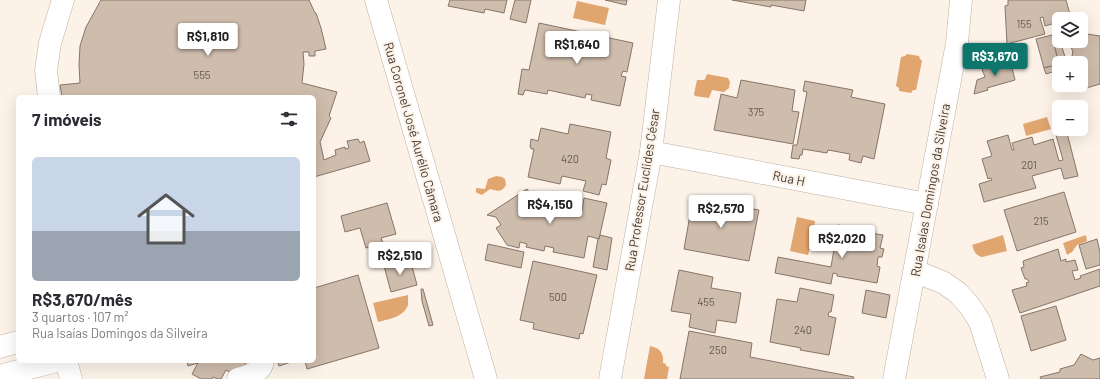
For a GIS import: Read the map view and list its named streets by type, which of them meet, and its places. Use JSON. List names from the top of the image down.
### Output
{
  "streets": {
    "street": [
      "Rua Coronel José Aurélio Câmara",
      "Rua H",
      "Rua Professor Euclides César",
      "Rua Isaías Domingos da Silveira"
    ]
  },
  "crossings": [
    ["Rua H", "Rua Professor Euclides César"],
    ["Rua H", "Rua Isaías Domingos da Silveira"]
  ],
  "house_numbers": [
    "155",
    "555",
    "375",
    "420",
    "201",
    "215",
    "500",
    "455",
    "240",
    "250"
  ],
  "page": {
    "map_buttons": ["+", "−"],
    "price": [
      "R$1,810",
      "R$1,640",
      "R$3,670",
      "R$4,150",
      "R$2,570",
      "R$2,020",
      "R$2,510"
    ],
    "heading": "7 imóveis",
    "list": [
      {
        "name": "R$3,670/mês",
        "note": "3 quartos · 107 m² · Rua Isaías Domingos da Silveira"
      }
    ]
  }
}
